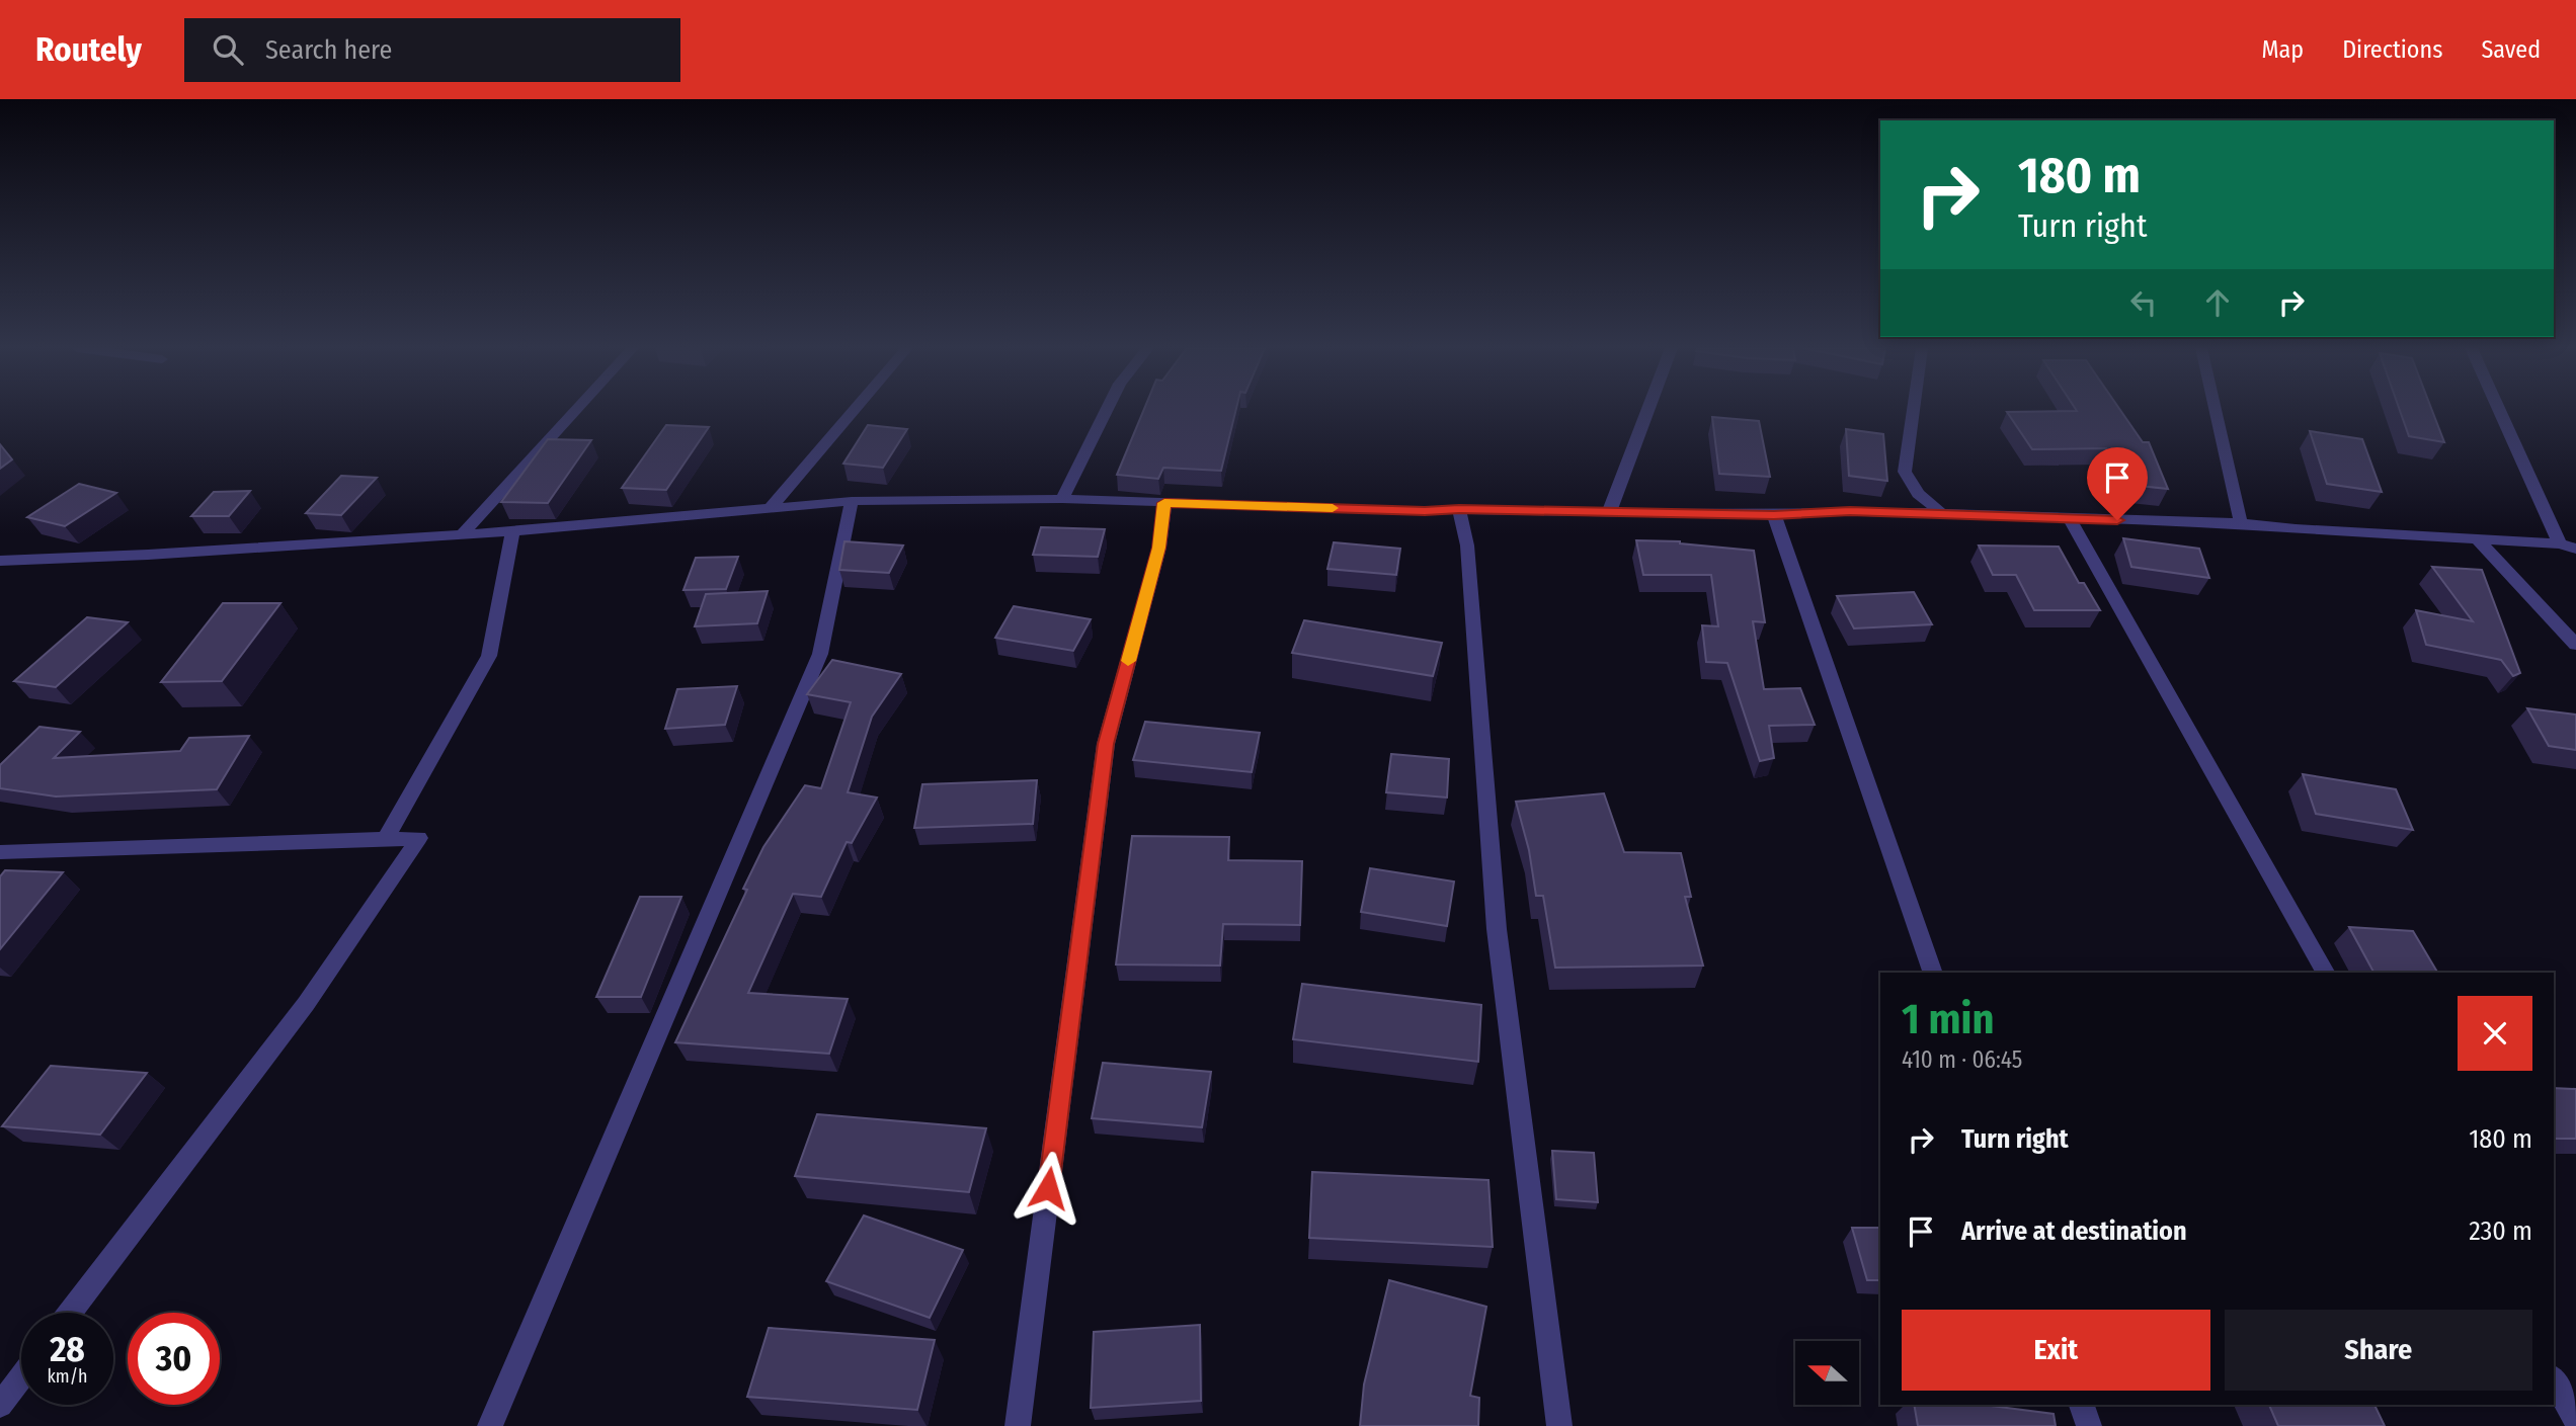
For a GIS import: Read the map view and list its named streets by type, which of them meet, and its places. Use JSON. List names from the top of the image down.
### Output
{
  "north": "left",
  "page": {
    "header": "Routely",
    "search": "Search here",
    "nav": ["Map", "Directions", "Saved"],
    "turn": ["180 m", "Turn right"],
    "heading": ["1 min", "410 m · 06:45"],
    "list": [
      {
        "name": "Turn right",
        "value": "180 m"
      },
      {
        "name": "Arrive at destination",
        "value": "230 m"
      }
    ],
    "buttons": ["Exit", "Share"],
    "speed": "28 km/h",
    "limit": "30"
  }
}
